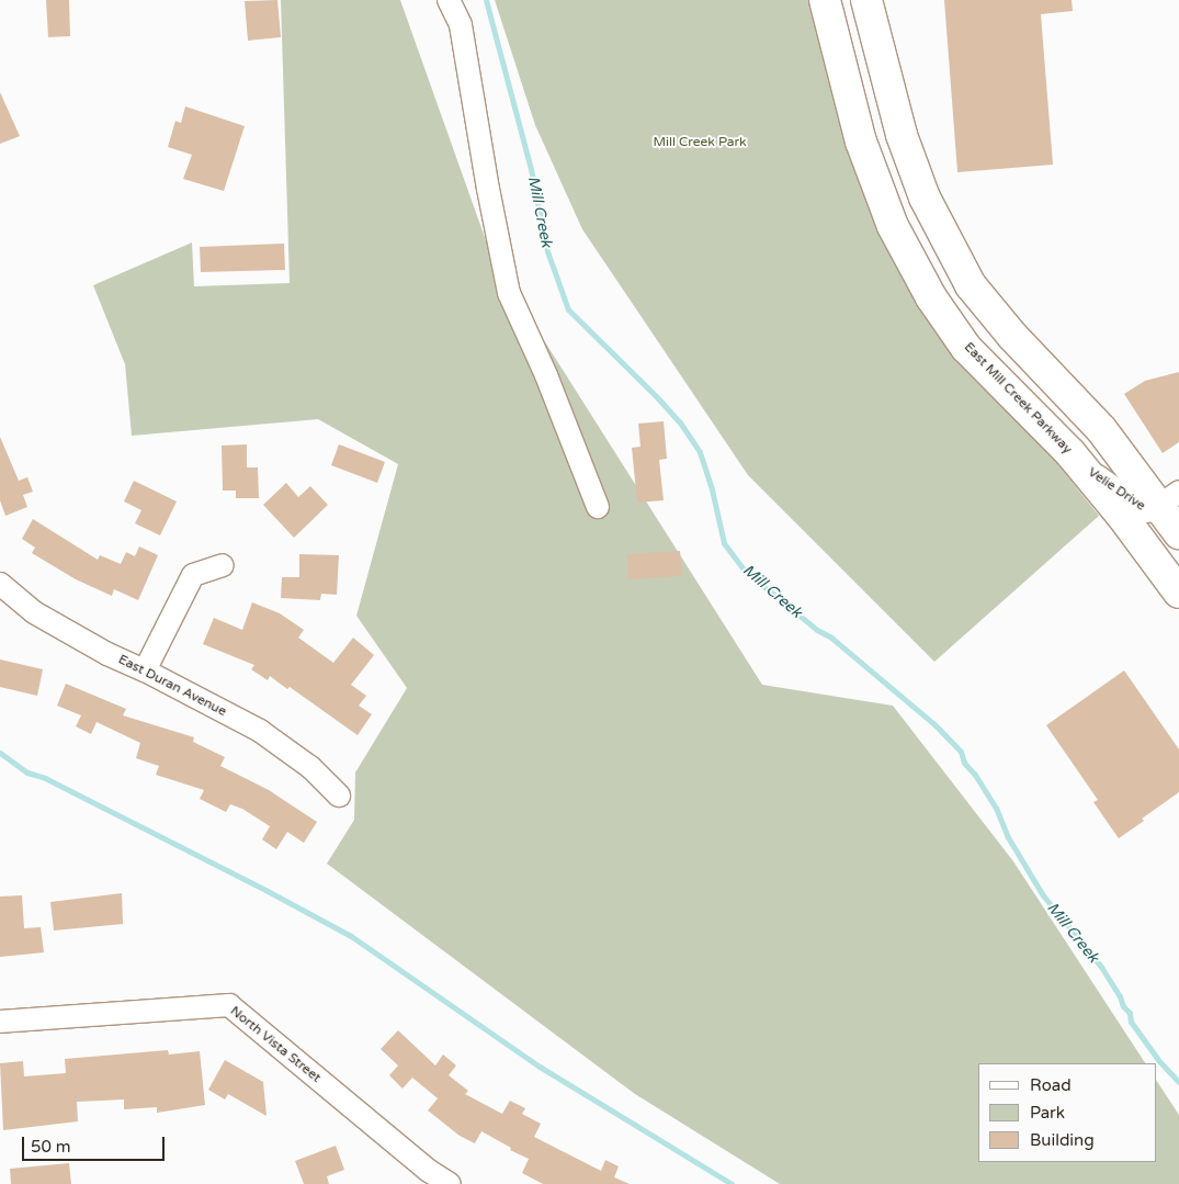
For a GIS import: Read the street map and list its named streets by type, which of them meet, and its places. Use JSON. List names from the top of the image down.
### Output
{
  "streets": {
    "street": [
      "East Mill Creek Parkway",
      "Velie Drive",
      "East Duran Avenue",
      "North Vista Street"
    ]
  },
  "crossings": [
    ["East Mill Creek Parkway", "Velie Drive"]
  ],
  "water": ["Mill Creek"],
  "parks": ["Mill Creek Park"],
  "legend": ["Road", "Park", "Building"],
  "scale_bar": "50 m"
}
